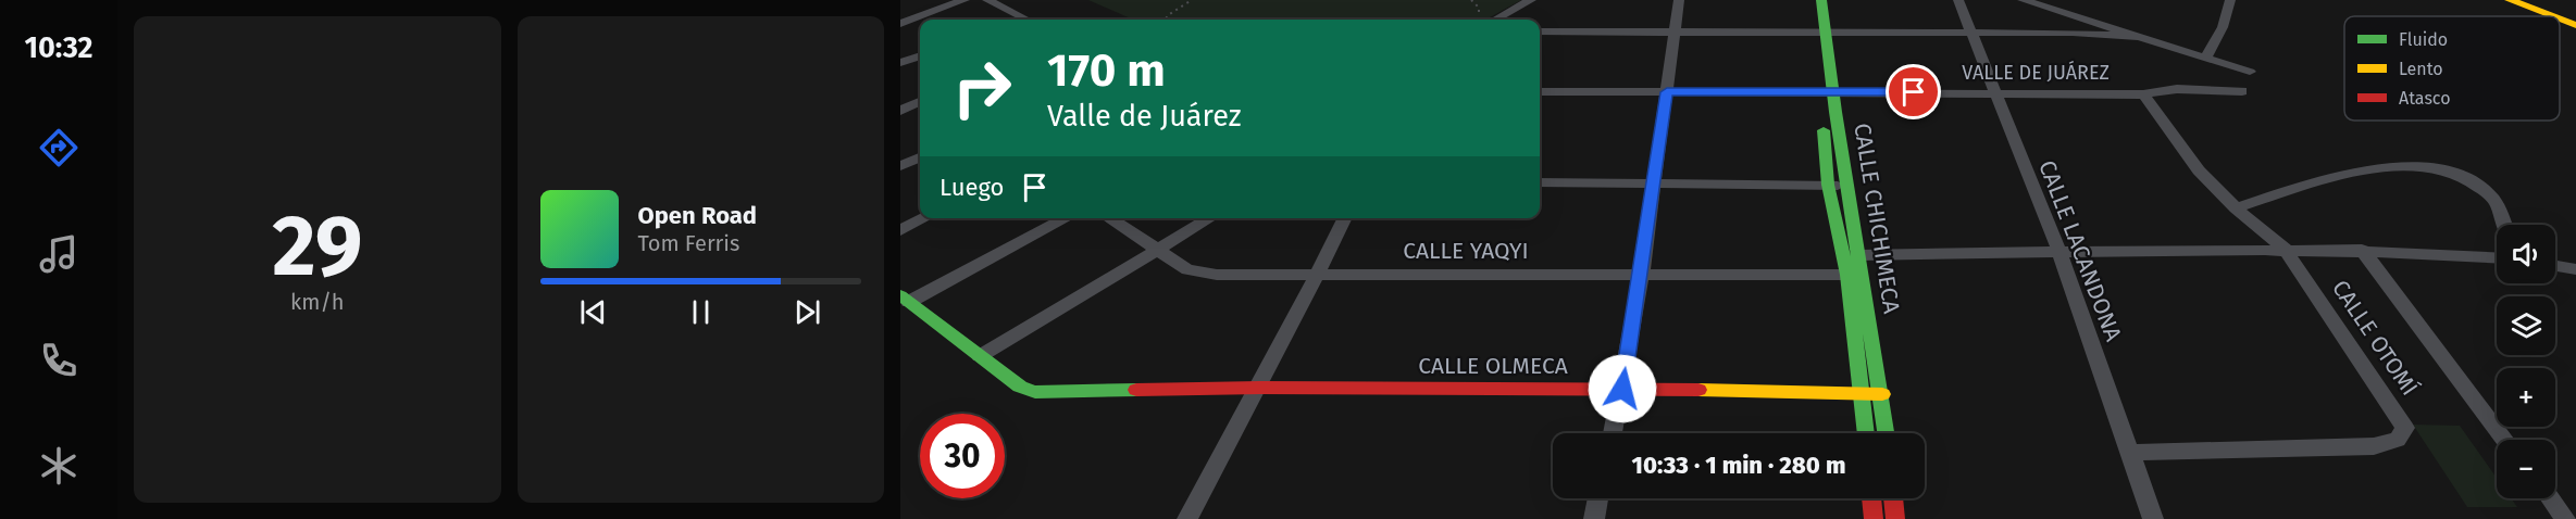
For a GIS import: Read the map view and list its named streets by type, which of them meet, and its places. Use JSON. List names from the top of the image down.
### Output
{
  "streets": {
    "main road": ["CALLE CHICHIMECA", "CALLE OLMECA"],
    "street": [
      "VALLE DE JUÁREZ",
      "CALLE YAQYI",
      "CALLE LACANDONA",
      "CALLE OTOMÍ"
    ]
  },
  "crossings": [
    ["VALLE DE JUÁREZ", "CALLE CHICHIMECA"],
    ["VALLE DE JUÁREZ", "CALLE LACANDONA"],
    ["VALLE DE JUÁREZ", "CALLE OTOMÍ"],
    ["CALLE CHICHIMECA", "CALLE YAQYI"],
    ["CALLE CHICHIMECA", "CALLE OLMECA"],
    ["CALLE LACANDONA", "CALLE OTOMÍ"]
  ],
  "legend": ["Fluido", "Lento", "Atasco"],
  "page": {
    "tabs": "10:32",
    "tile": ["29", "km/h"],
    "turn": ["170 m", "Valle de Juárez"],
    "then": "Luego",
    "song": ["Open Road", "Tom Ferris"],
    "map_buttons": ["+", "−"],
    "limit": "30",
    "trip": "10:33 · 1 min · 280 m"
  }
}
